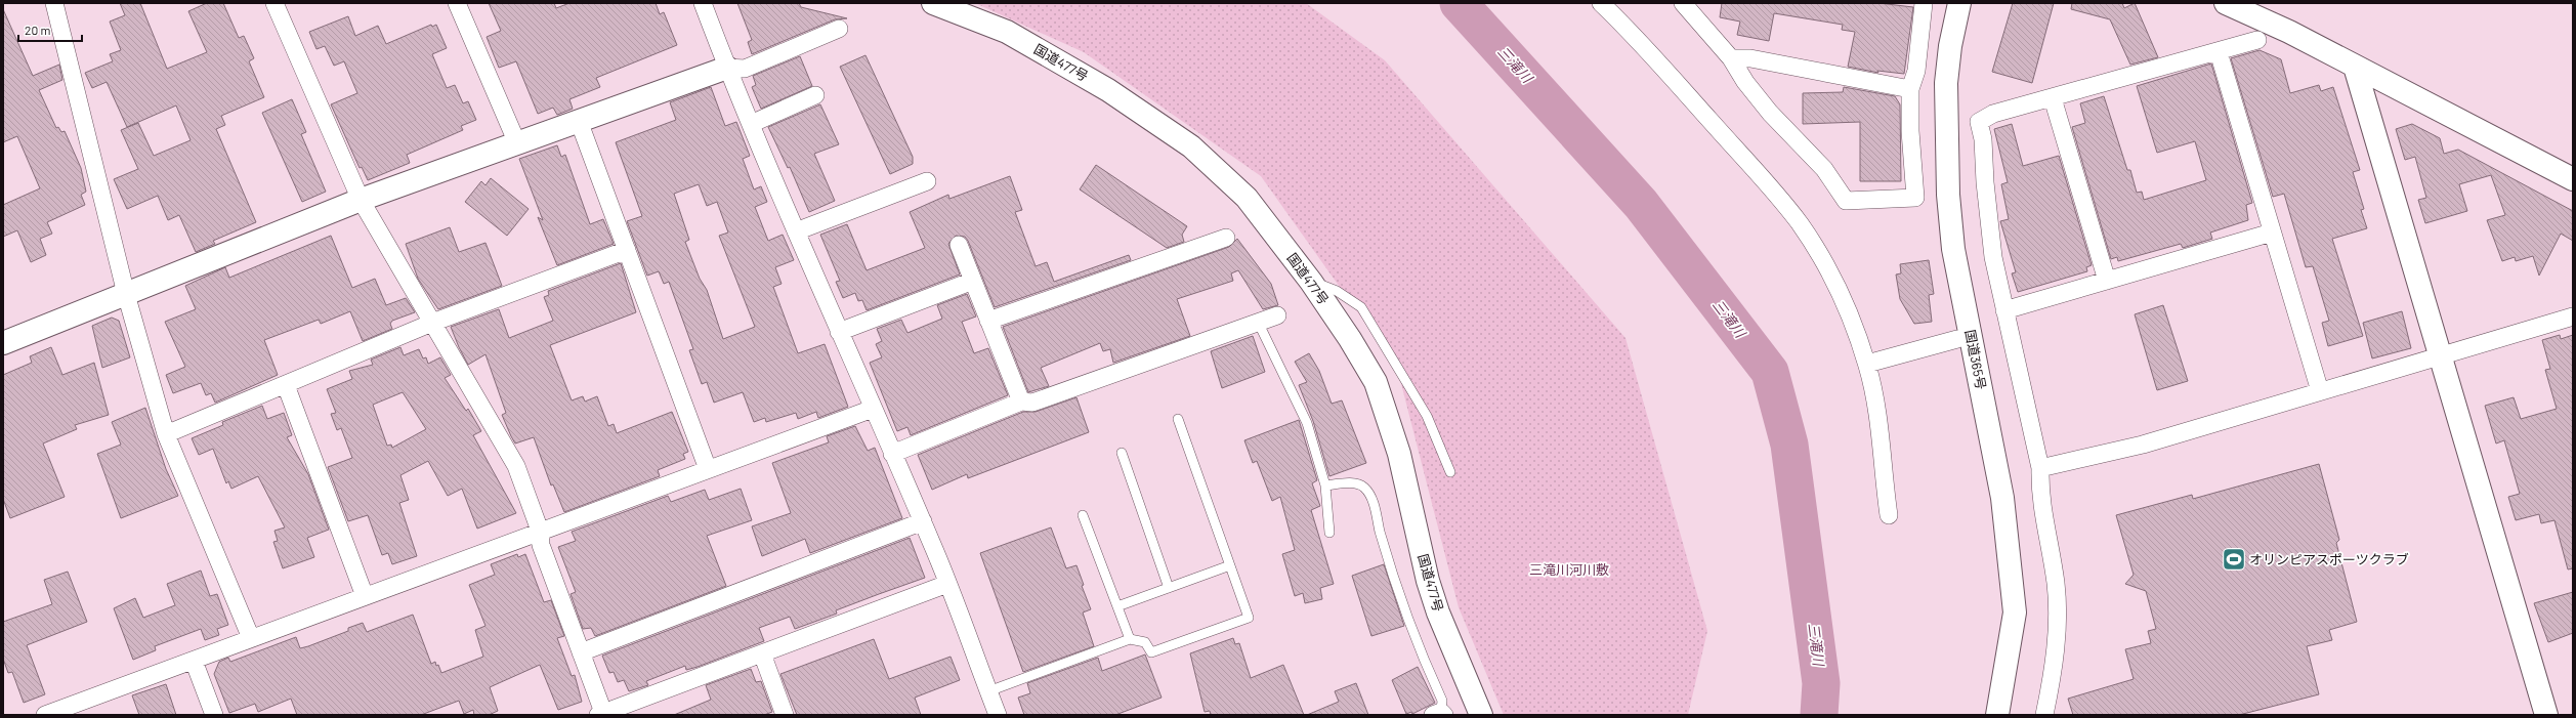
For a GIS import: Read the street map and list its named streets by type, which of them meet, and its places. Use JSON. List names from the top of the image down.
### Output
{
  "streets": {
    "main road": ["国道477号", "国道365号"]
  },
  "water": ["三滝川"],
  "parks": ["三滝川河川敷"],
  "places": {
    "sports": ["オリンピアスポーツクラブ"]
  },
  "scale_bar": "20 m"
}
